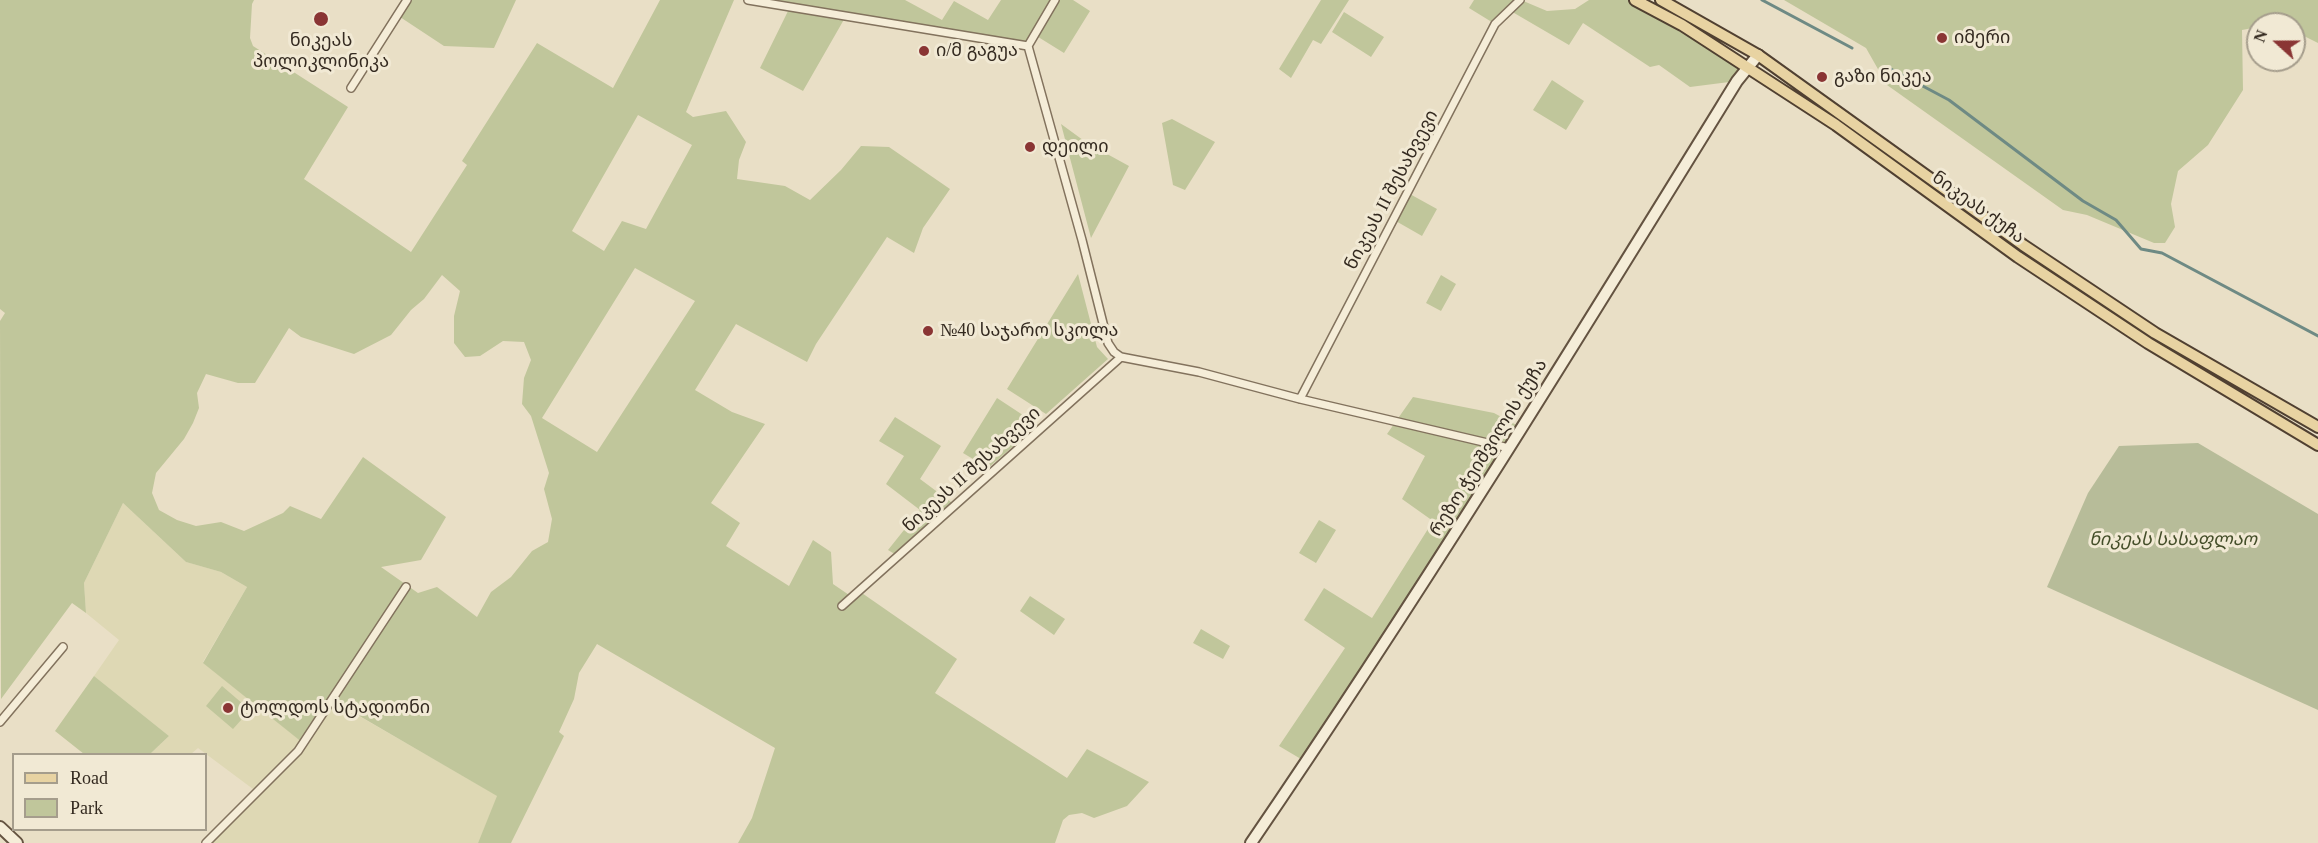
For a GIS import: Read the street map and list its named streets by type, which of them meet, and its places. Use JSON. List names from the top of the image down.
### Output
{
  "streets": {
    "main road": ["ნიკეას ქუჩა", "რეზო ჭეიშვილის ქუჩა"],
    "street": ["ნიკეას II შესახვევი"]
  },
  "crossings": [
    ["ნიკეას ქუჩა", "რეზო ჭეიშვილის ქუჩა"]
  ],
  "parks": ["ნიკეას სასაფლაო"],
  "places": [
    "ნიკეას პოლიკლინიკა",
    "იმერი",
    "ი/მ გაგუა",
    "გაზი ნიკეა",
    "დეილი",
    "№40 საჯარო სკოლა",
    "ტოლდოს სტადიონი"
  ],
  "legend": ["Road", "Park"],
  "north": "left"
}
